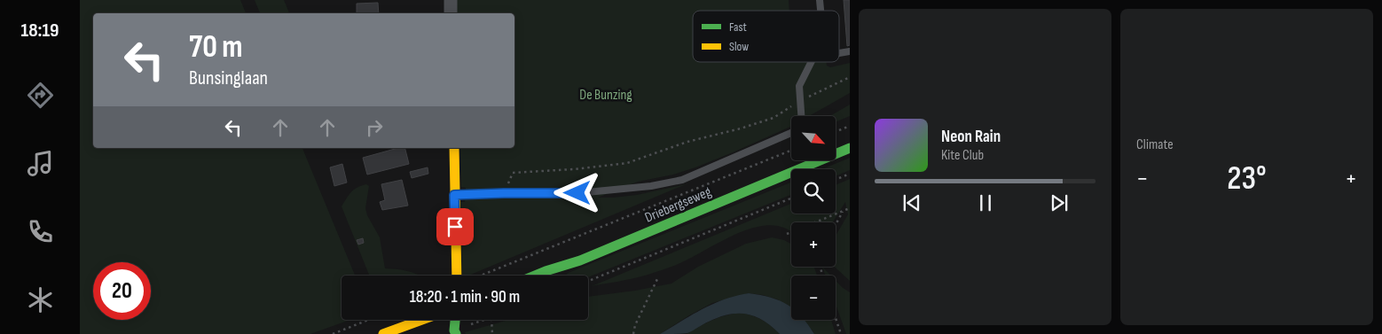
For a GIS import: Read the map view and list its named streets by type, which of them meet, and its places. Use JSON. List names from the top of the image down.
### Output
{
  "streets": {
    "main road": ["Driebergseweg"]
  },
  "parks": ["De Bunzing"],
  "legend": ["Fast", "Slow"],
  "north": "bottom right",
  "page": {
    "tabs": "18:19",
    "tile": "Climate",
    "turn": ["70 m", "Bunsinglaan"],
    "map_buttons": ["+", "−"],
    "song": ["Neon Rain", "Kite Club"],
    "heat": ["−", "23°", "+"],
    "limit": "20",
    "trip": "18:20 · 1 min · 90 m"
  }
}
